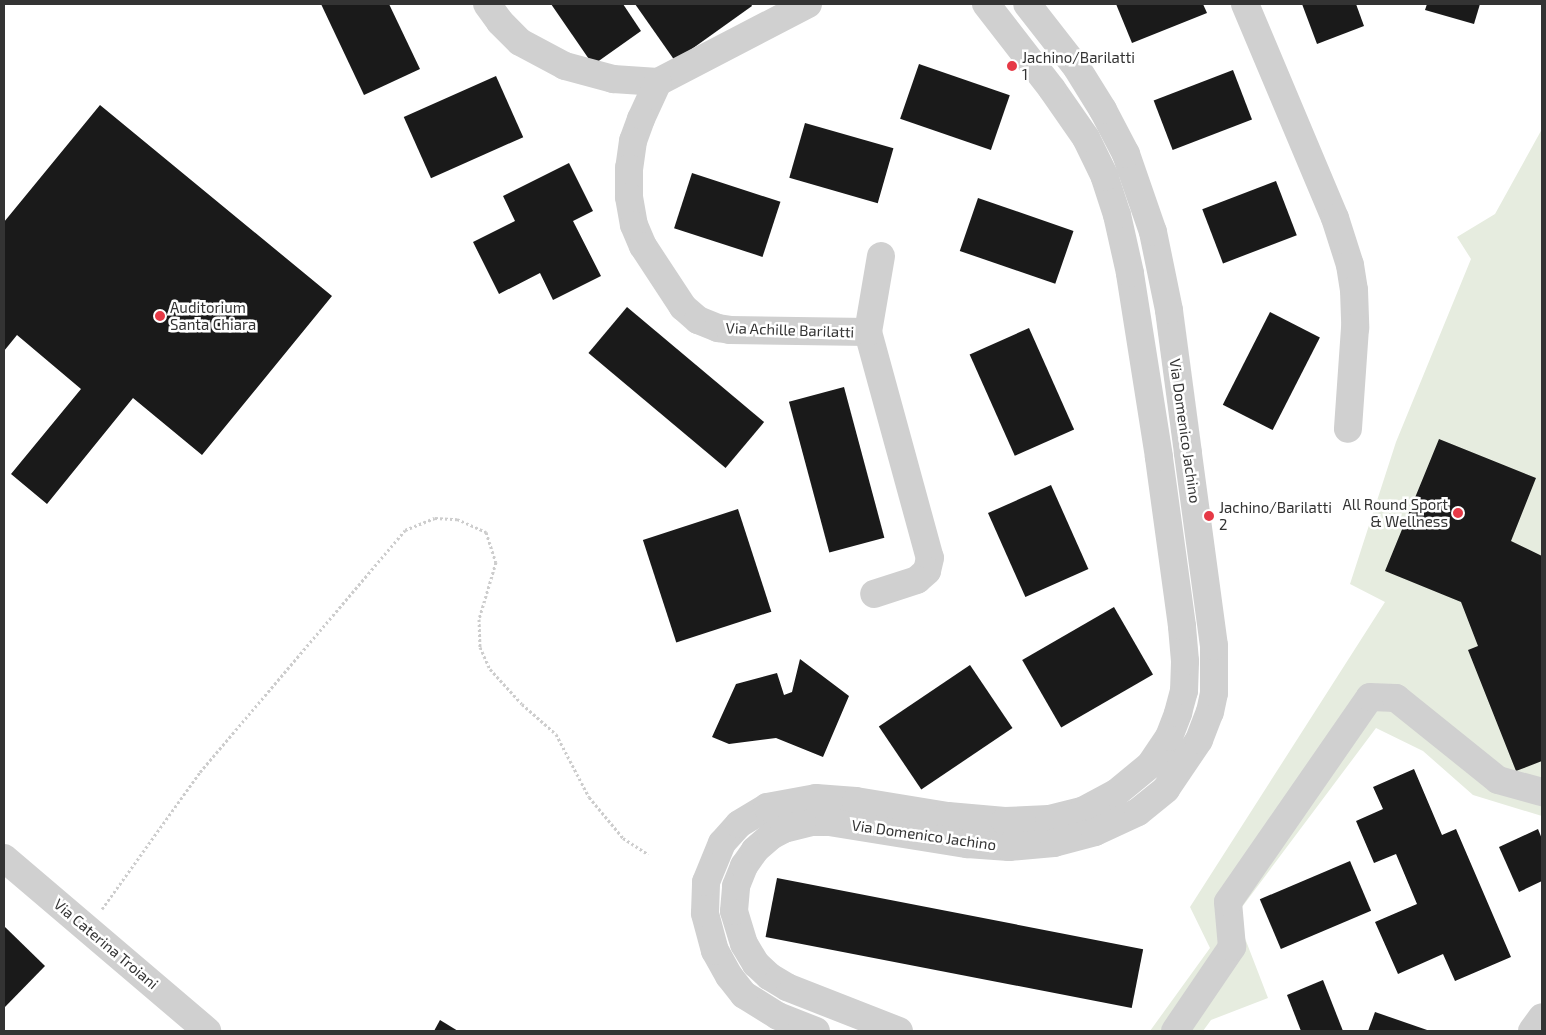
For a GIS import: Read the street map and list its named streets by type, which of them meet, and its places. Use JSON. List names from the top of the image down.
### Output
{
  "streets": {
    "street": ["Via Achille Barilatti", "Via Domenico Jachino", "Via Caterina Troiani"]
  },
  "places": [
    "Jachino/Barilatti 1",
    "Auditorium Santa Chiara",
    "All Round Sport & Wellness",
    "Jachino/Barilatti 2"
  ]
}
